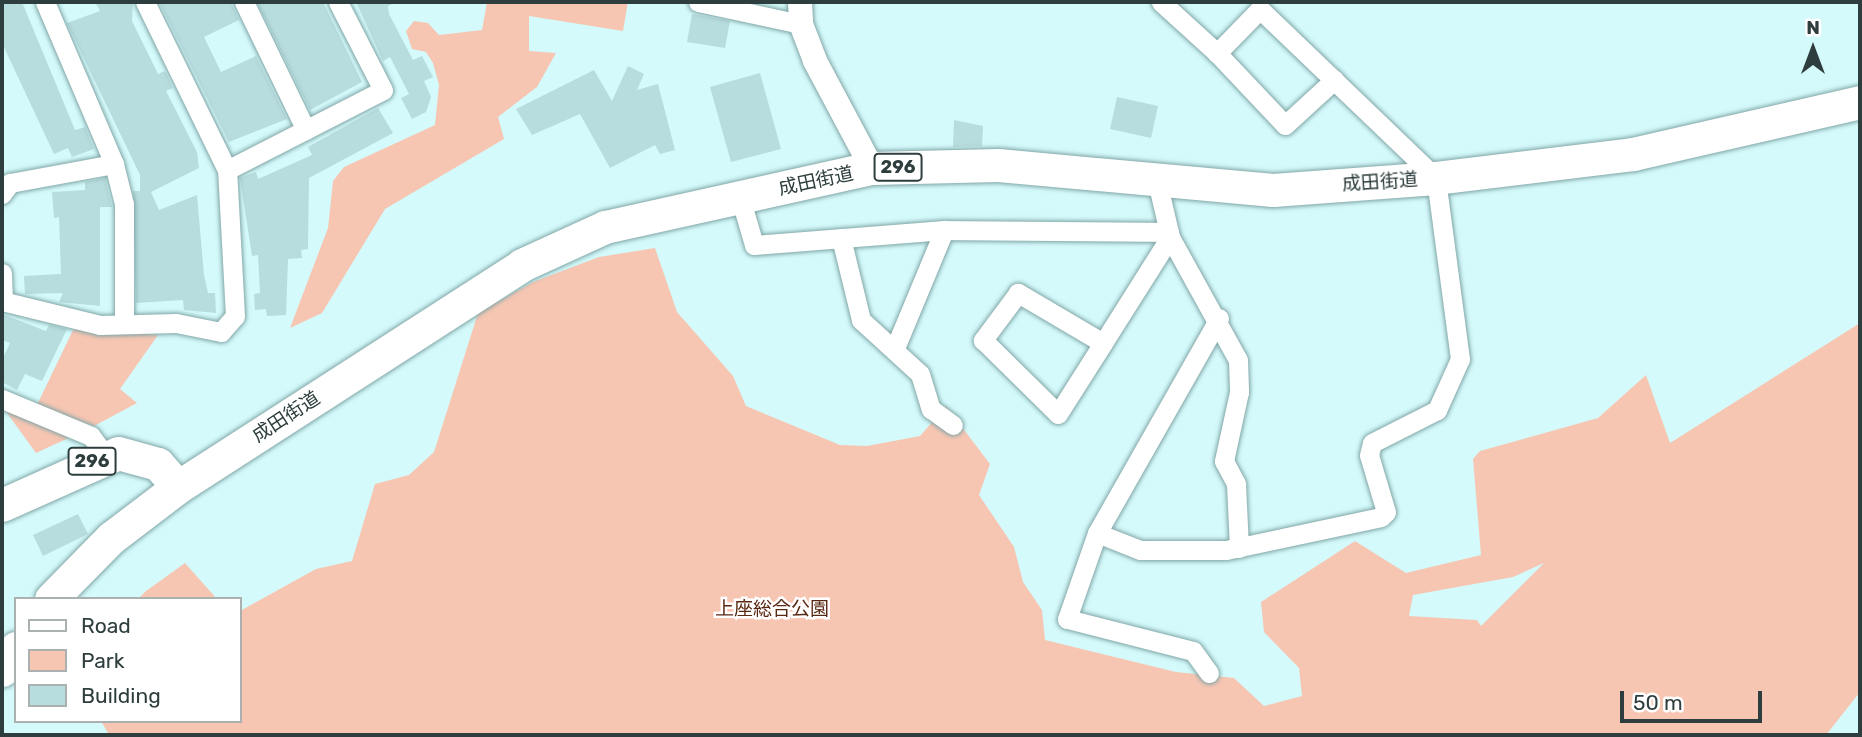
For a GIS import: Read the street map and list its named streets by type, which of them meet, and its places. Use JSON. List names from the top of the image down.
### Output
{
  "streets": {
    "highway": ["296", "成田街道"]
  },
  "crossings": [
    ["296", "成田街道"]
  ],
  "parks": ["上座総合公園"],
  "legend": ["Road", "Park", "Building"],
  "scale_bar": "50 m",
  "north": "top"
}
